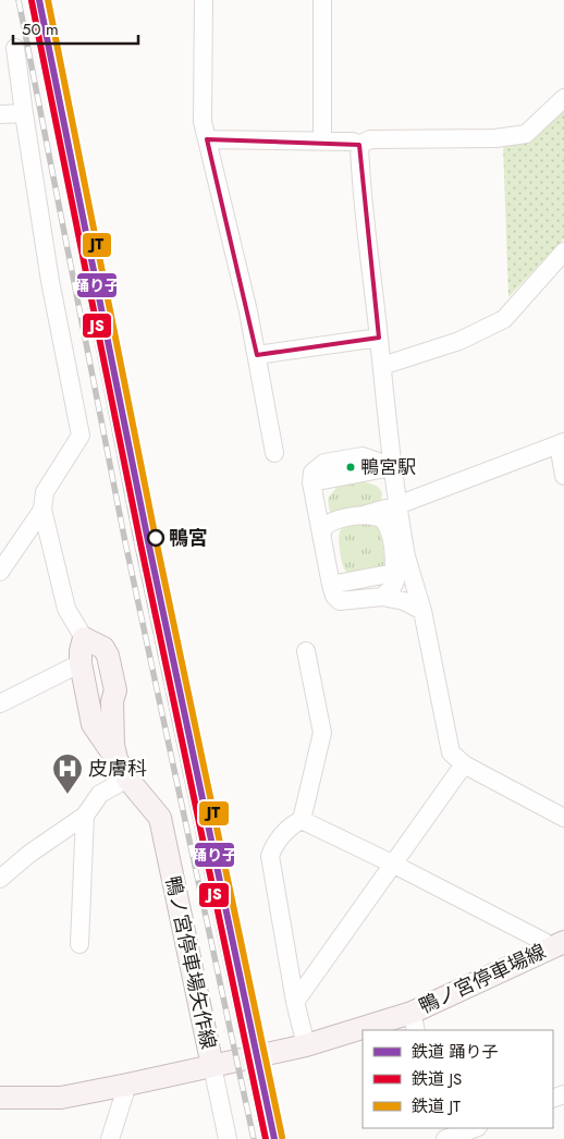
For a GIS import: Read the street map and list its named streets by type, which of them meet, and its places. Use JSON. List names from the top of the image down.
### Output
{
  "streets": {
    "main road": ["鴨ノ宮停車場矢作線", "鴨ノ宮停車場線"]
  },
  "crossings": [
    ["鴨ノ宮停車場矢作線", "鴨ノ宮停車場線"]
  ],
  "places": {
    "other": ["鴨宮駅", "鴨宮"],
    "hospital": ["皮膚科"]
  },
  "lines": ["rail line 踊り子", "rail line JT", "rail line JS"],
  "legend": ["鉄道 踊り子", "鉄道 JS", "鉄道 JT"],
  "scale_bar": "50 m"
}
